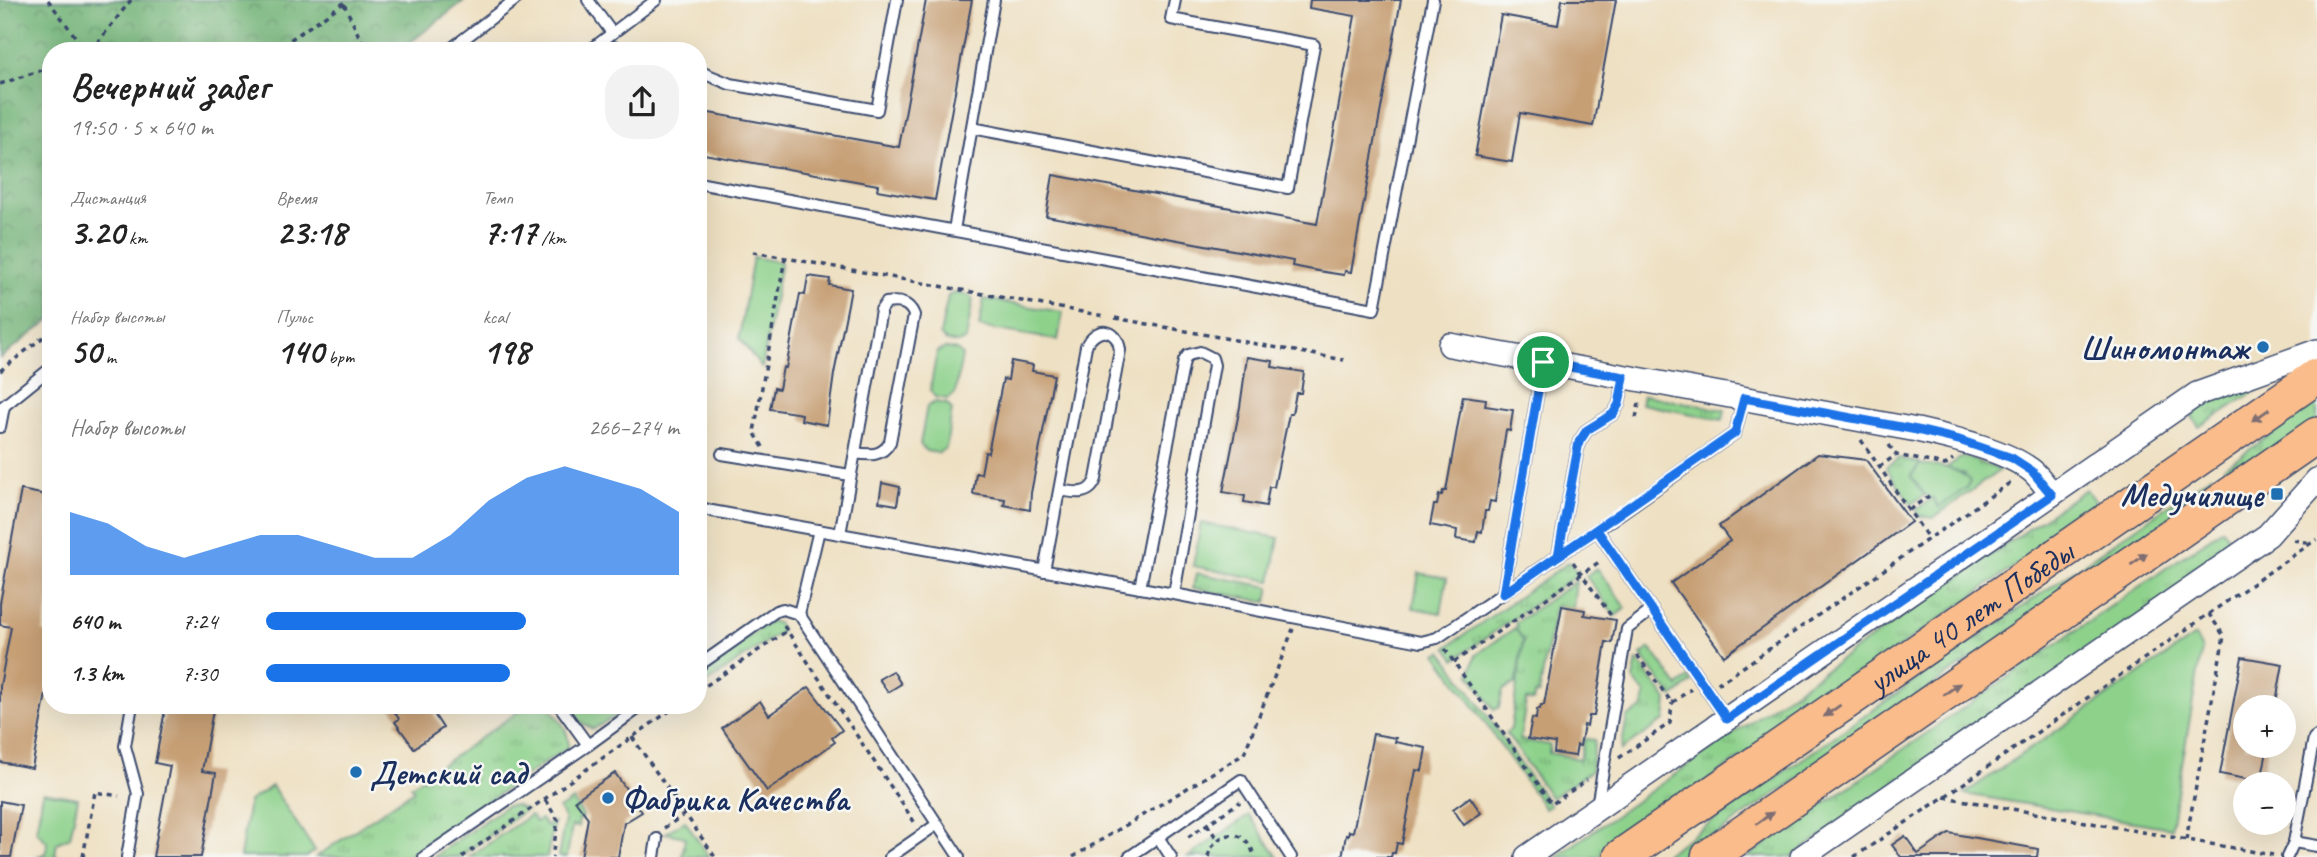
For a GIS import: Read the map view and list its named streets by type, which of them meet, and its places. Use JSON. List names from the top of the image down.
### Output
{
  "streets": {
    "main road": ["улица 40 лет Победы"]
  },
  "places": {
    "other": ["Шиномонтаж", "Детский сад", "Фабрика Качества"],
    "transit": ["Медучилище"]
  },
  "page": {
    "heading": ["Вечерний забег", "19:50 · 5 × 640 m"],
    "stats": [
      ["Дистанция", "3.20 km"],
      ["Время", "23:18"],
      ["Темп", "7:17 /km"],
      ["Набор высоты", "50 m"],
      ["Пульс", "140 bpm"],
      ["kcal", "198"]
    ],
    "chart": ["Набор высоты", "266–274 m"],
    "list": [
      {
        "name": "640 m",
        "note": "7:24"
      },
      {
        "name": "1.3 km",
        "note": "7:30"
      }
    ],
    "map_buttons": ["+", "−"]
  }
}
